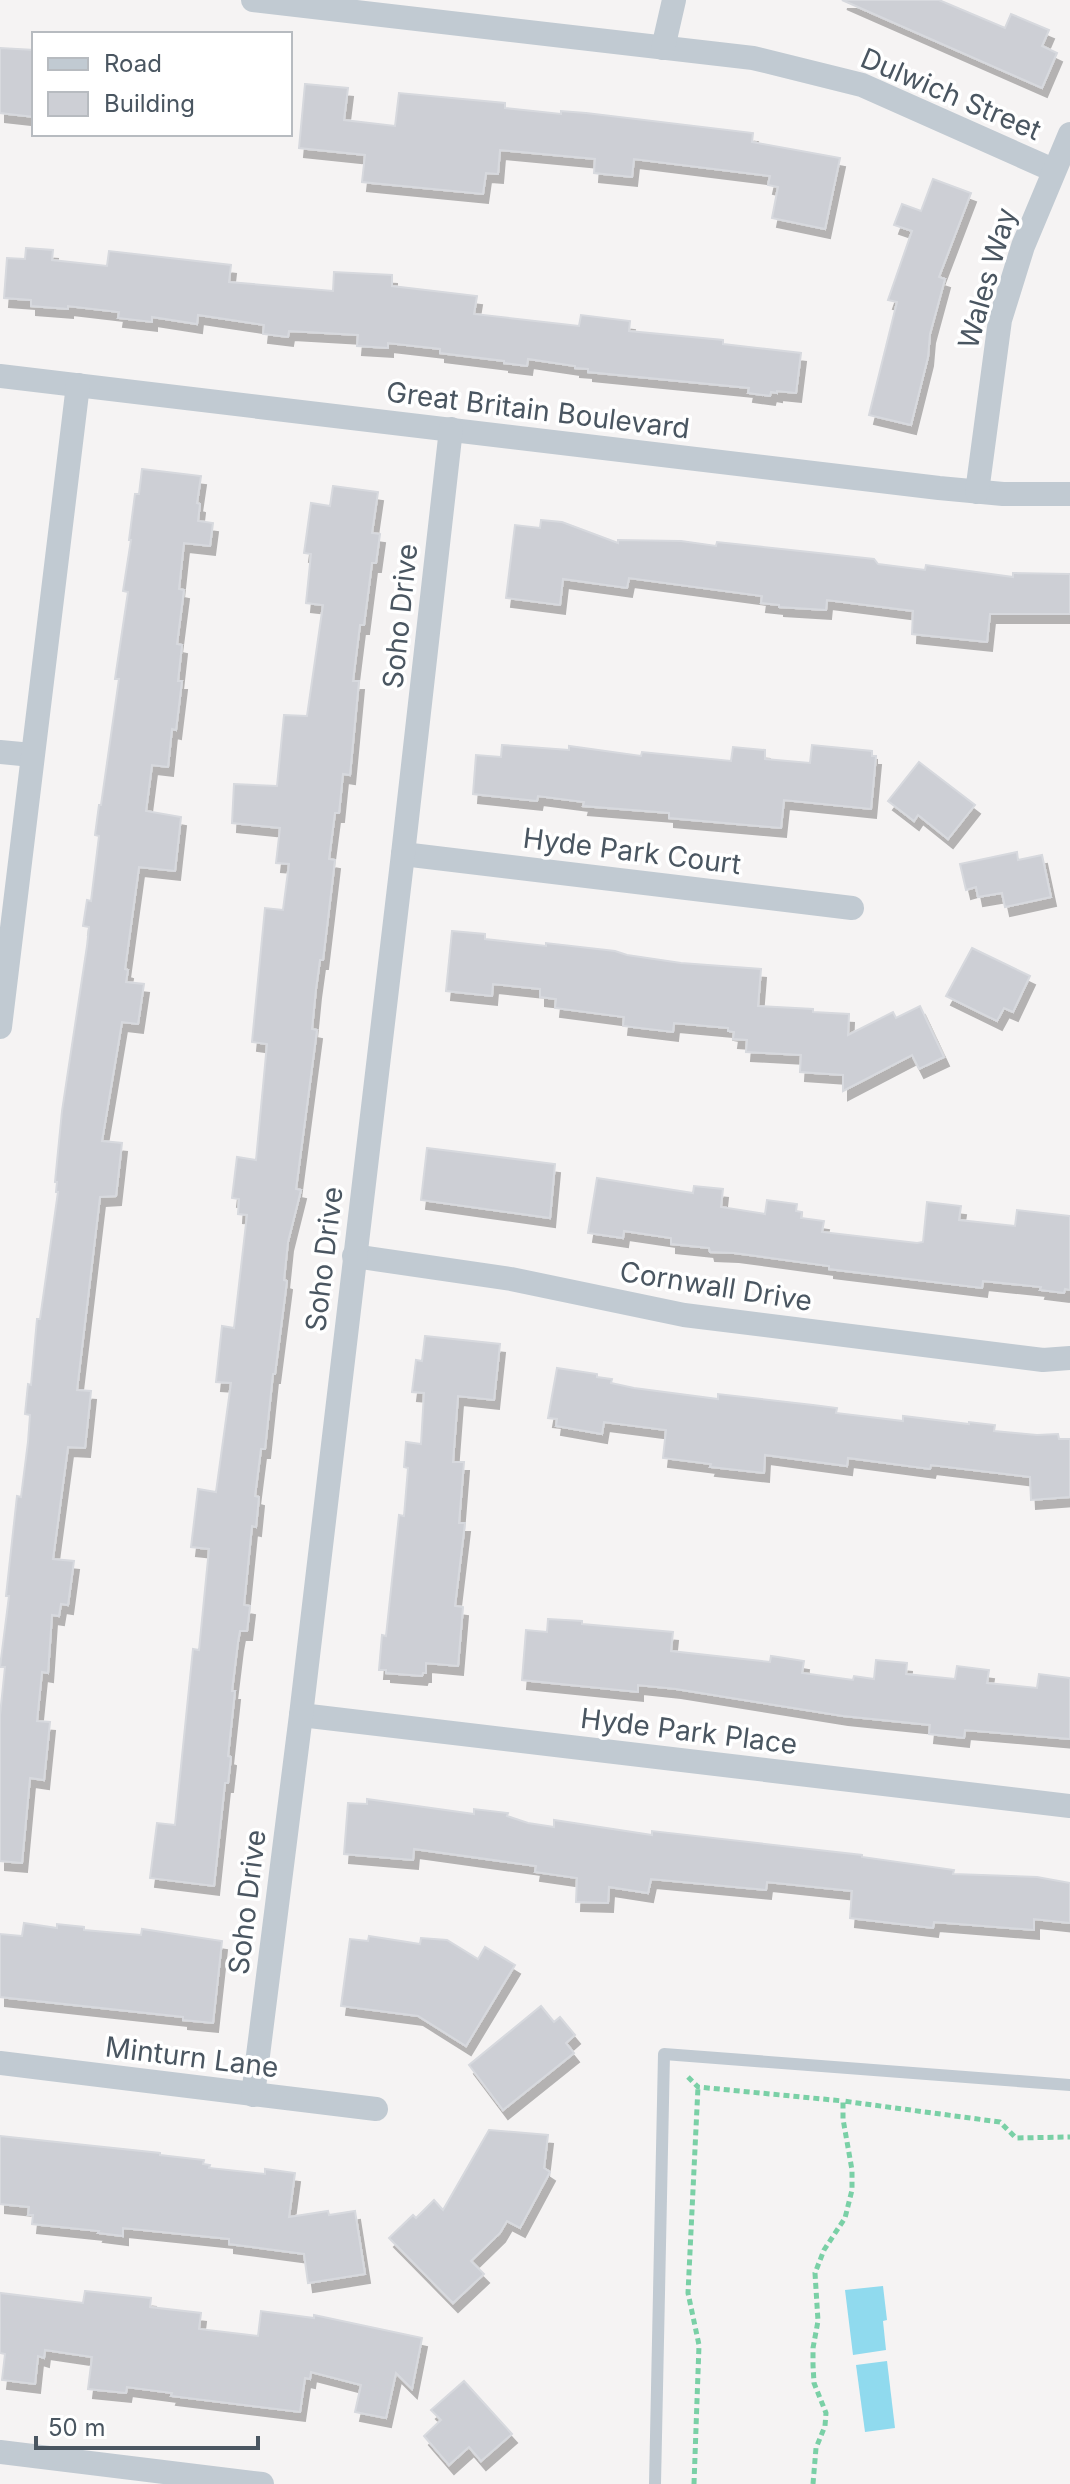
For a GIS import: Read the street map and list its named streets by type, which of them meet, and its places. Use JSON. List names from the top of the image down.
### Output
{
  "streets": {
    "street": [
      "Dulwich Street",
      "Wales Way",
      "Great Britain Boulevard",
      "Soho Drive",
      "Hyde Park Court",
      "Cornwall Drive",
      "Hyde Park Place",
      "Minturn Lane"
    ]
  },
  "crossings": [
    ["Dulwich Street", "Wales Way"],
    ["Wales Way", "Great Britain Boulevard"],
    ["Great Britain Boulevard", "Soho Drive"],
    ["Soho Drive", "Hyde Park Court"],
    ["Soho Drive", "Cornwall Drive"],
    ["Soho Drive", "Hyde Park Place"],
    ["Soho Drive", "Minturn Lane"]
  ],
  "legend": ["Road", "Building"],
  "scale_bar": "50 m"
}
